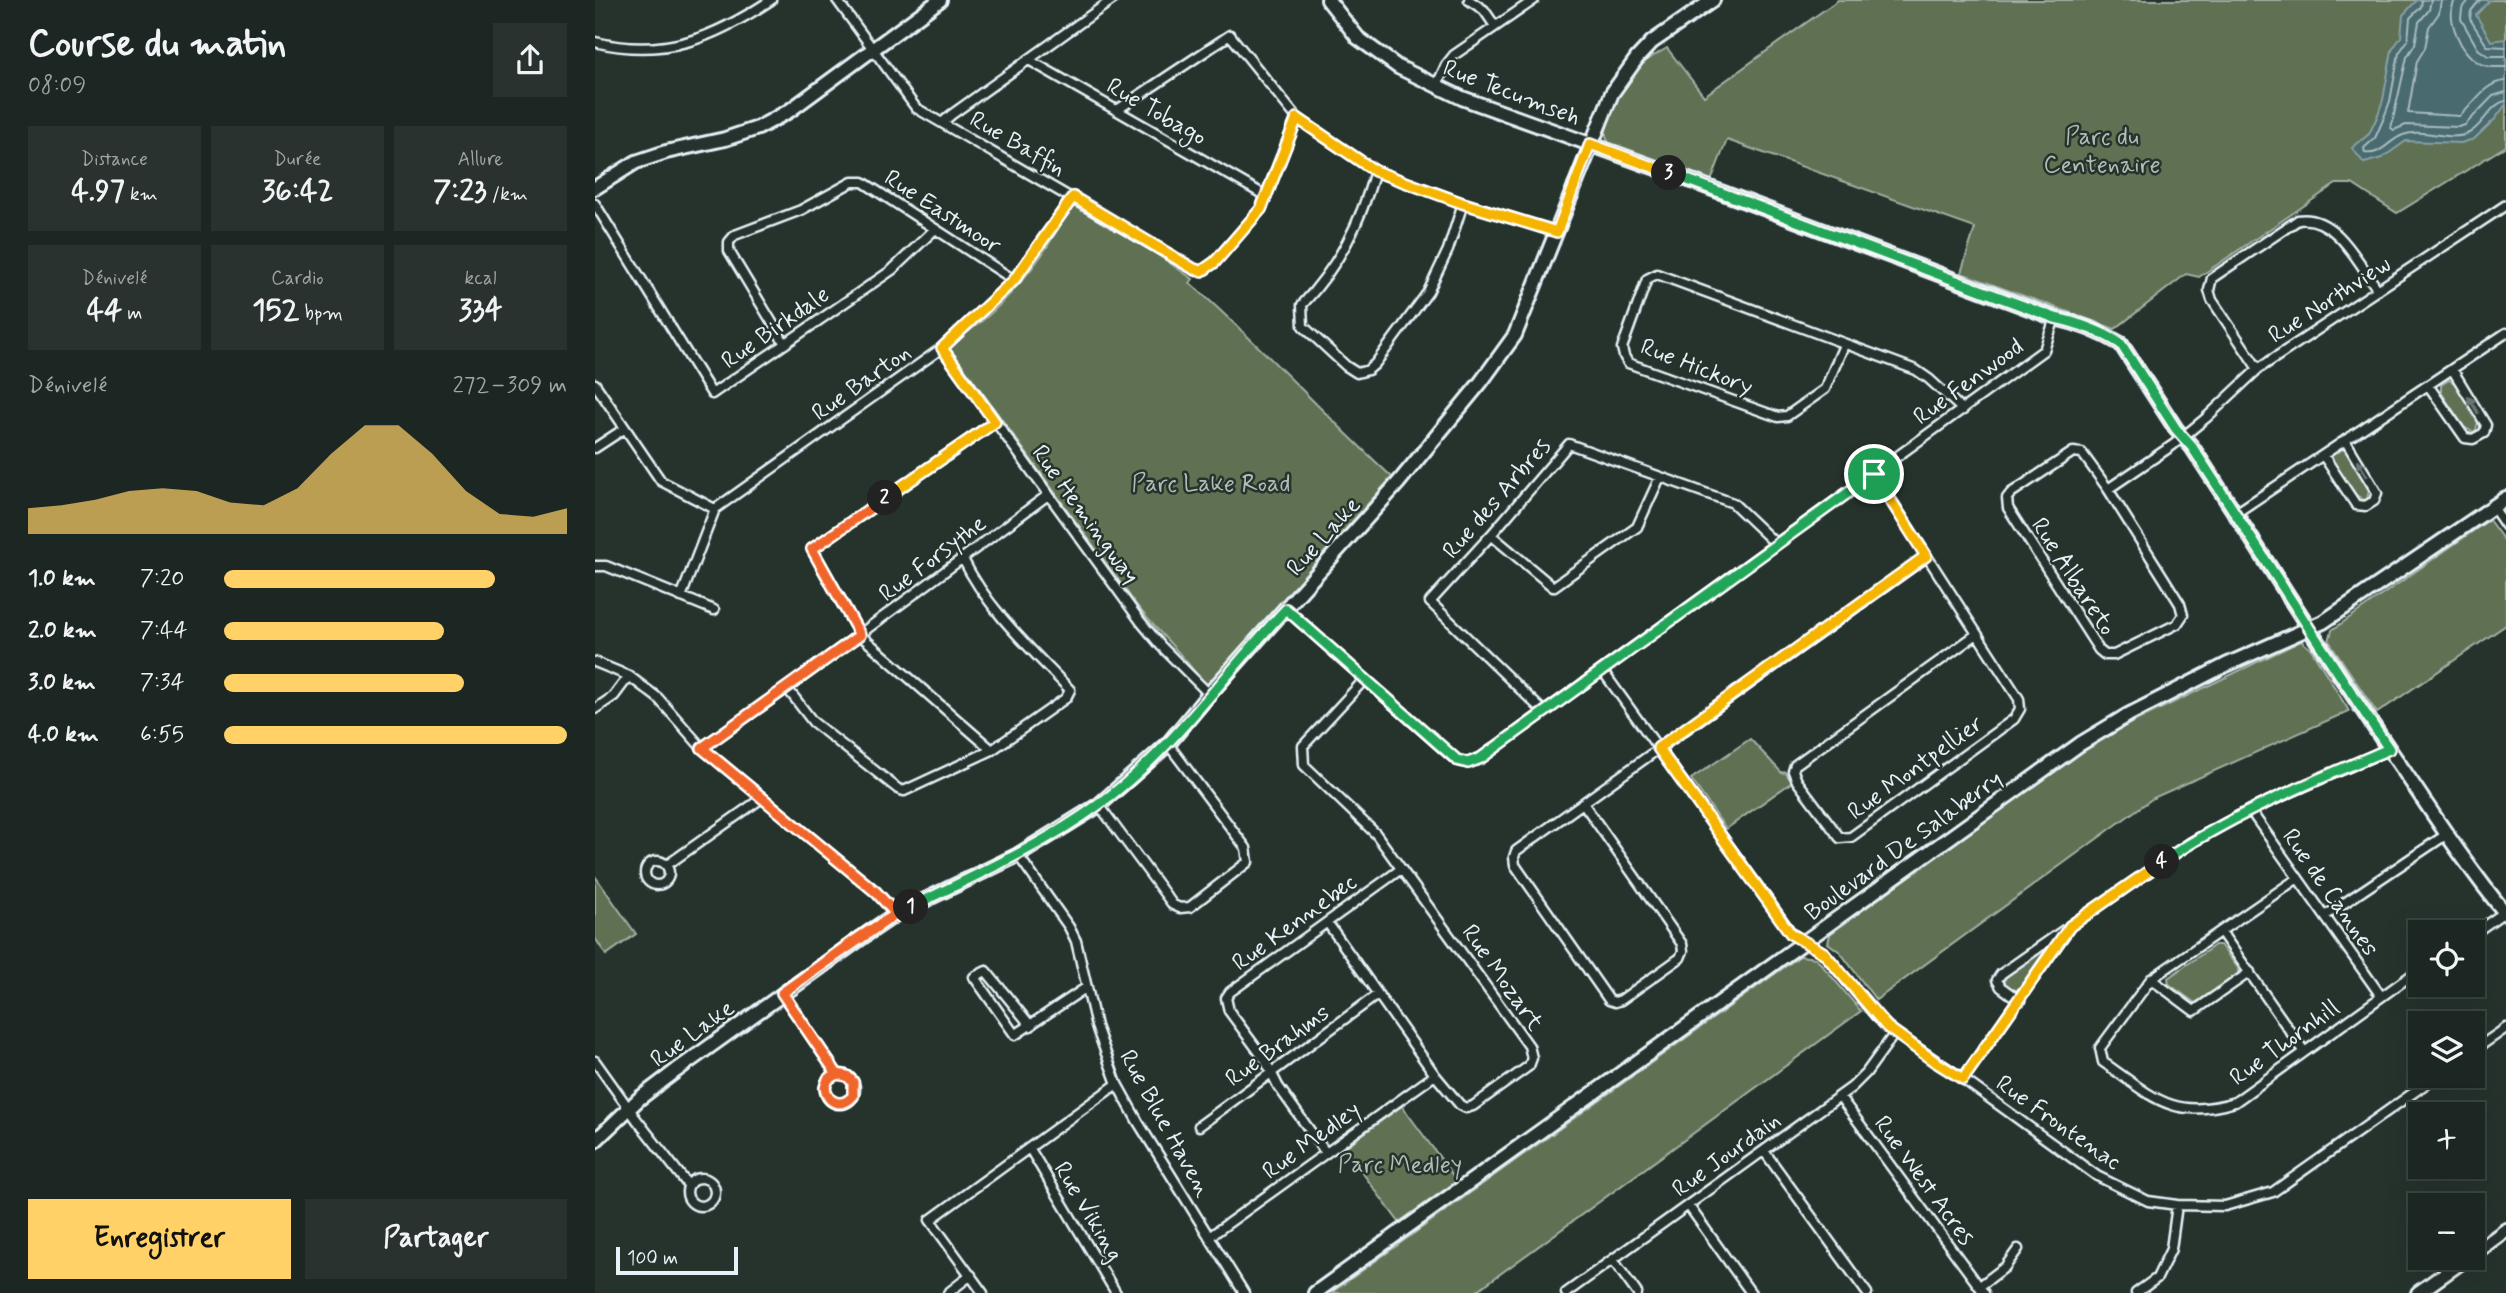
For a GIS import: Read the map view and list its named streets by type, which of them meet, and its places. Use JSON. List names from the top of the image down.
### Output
{
  "streets": {
    "street": [
      "Rue Tecumseh",
      "Rue Tobago",
      "Rue Baffin",
      "Rue Eastmoor",
      "Rue Northview",
      "Rue Birkdale",
      "Rue Hickory",
      "Rue Fenwood",
      "Rue Barton",
      "Rue des Arbres",
      "Rue Hemingway",
      "Rue Lake",
      "Rue Forsythe",
      "Rue Albareto",
      "Rue Montpellier",
      "Boulevard De Salaberry",
      "Rue de Cannes",
      "Rue Kennebec",
      "Rue Mozart",
      "Rue Thornhill",
      "Rue Brahms",
      "Rue Frontenac",
      "Rue Blue Haven",
      "Rue Medley",
      "Rue Jourdain",
      "Rue West Acres",
      "Rue Viking"
    ]
  },
  "crossings": [
    ["Rue Tecumseh", "Rue Northview"],
    ["Rue Tecumseh", "Rue Fenwood"],
    ["Rue Tecumseh", "Rue Lake"],
    ["Rue Tecumseh", "Boulevard De Salaberry"],
    ["Rue Tobago", "Rue Baffin"],
    ["Rue Baffin", "Rue Barton"],
    ["Rue Eastmoor", "Rue Birkdale"],
    ["Rue Eastmoor", "Rue Barton"],
    ["Rue Hickory", "Rue Fenwood"],
    ["Rue Fenwood", "Rue des Arbres"],
    ["Rue Fenwood", "Rue Lake"],
    ["Rue Fenwood", "Rue Montpellier"],
    ["Rue Fenwood", "Rue Mozart"],
    ["Rue Fenwood", "Rue Frontenac"],
    ["Rue Barton", "Rue Hemingway"],
    ["Rue Hemingway", "Rue Lake"],
    ["Rue Hemingway", "Rue Forsythe"],
    ["Rue Lake", "Rue Blue Haven"],
    ["Boulevard De Salaberry", "Rue Frontenac"],
    ["Rue de Cannes", "Rue Thornhill"],
    ["Rue Kennebec", "Rue Mozart"],
    ["Rue Kennebec", "Rue Brahms"],
    ["Rue Kennebec", "Rue Medley"],
    ["Rue Mozart", "Rue Brahms"],
    ["Rue Mozart", "Rue Medley"],
    ["Rue Frontenac", "Rue Jourdain"],
    ["Rue Blue Haven", "Rue Medley"],
    ["Rue Blue Haven", "Rue Viking"],
    ["Rue Jourdain", "Rue West Acres"]
  ],
  "parks": ["Parc du Centenaire", "Parc Lake Road", "Parc Medley"],
  "scale_bar": "100 m",
  "page": {
    "heading": ["Course du matin", "08:09"],
    "stats": [
      ["Distance", "4.97 km"],
      ["Durée", "36:42"],
      ["Allure", "7:23 /km"],
      ["Dénivelé", "44 m"],
      ["Cardio", "152 bpm"],
      ["kcal", "334"]
    ],
    "pins": [
      "3",
      "2",
      "4",
      "1"
    ],
    "chart": ["Dénivelé", "272–309 m"],
    "list": [
      {
        "name": "1.0 km",
        "note": "7:20"
      },
      {
        "name": "2.0 km",
        "note": "7:44"
      },
      {
        "name": "3.0 km",
        "note": "7:34"
      },
      {
        "name": "4.0 km",
        "note": "6:55"
      }
    ],
    "map_buttons": ["+", "−"],
    "buttons": ["Enregistrer", "Partager"],
    "scale": "100 m"
  }
}
